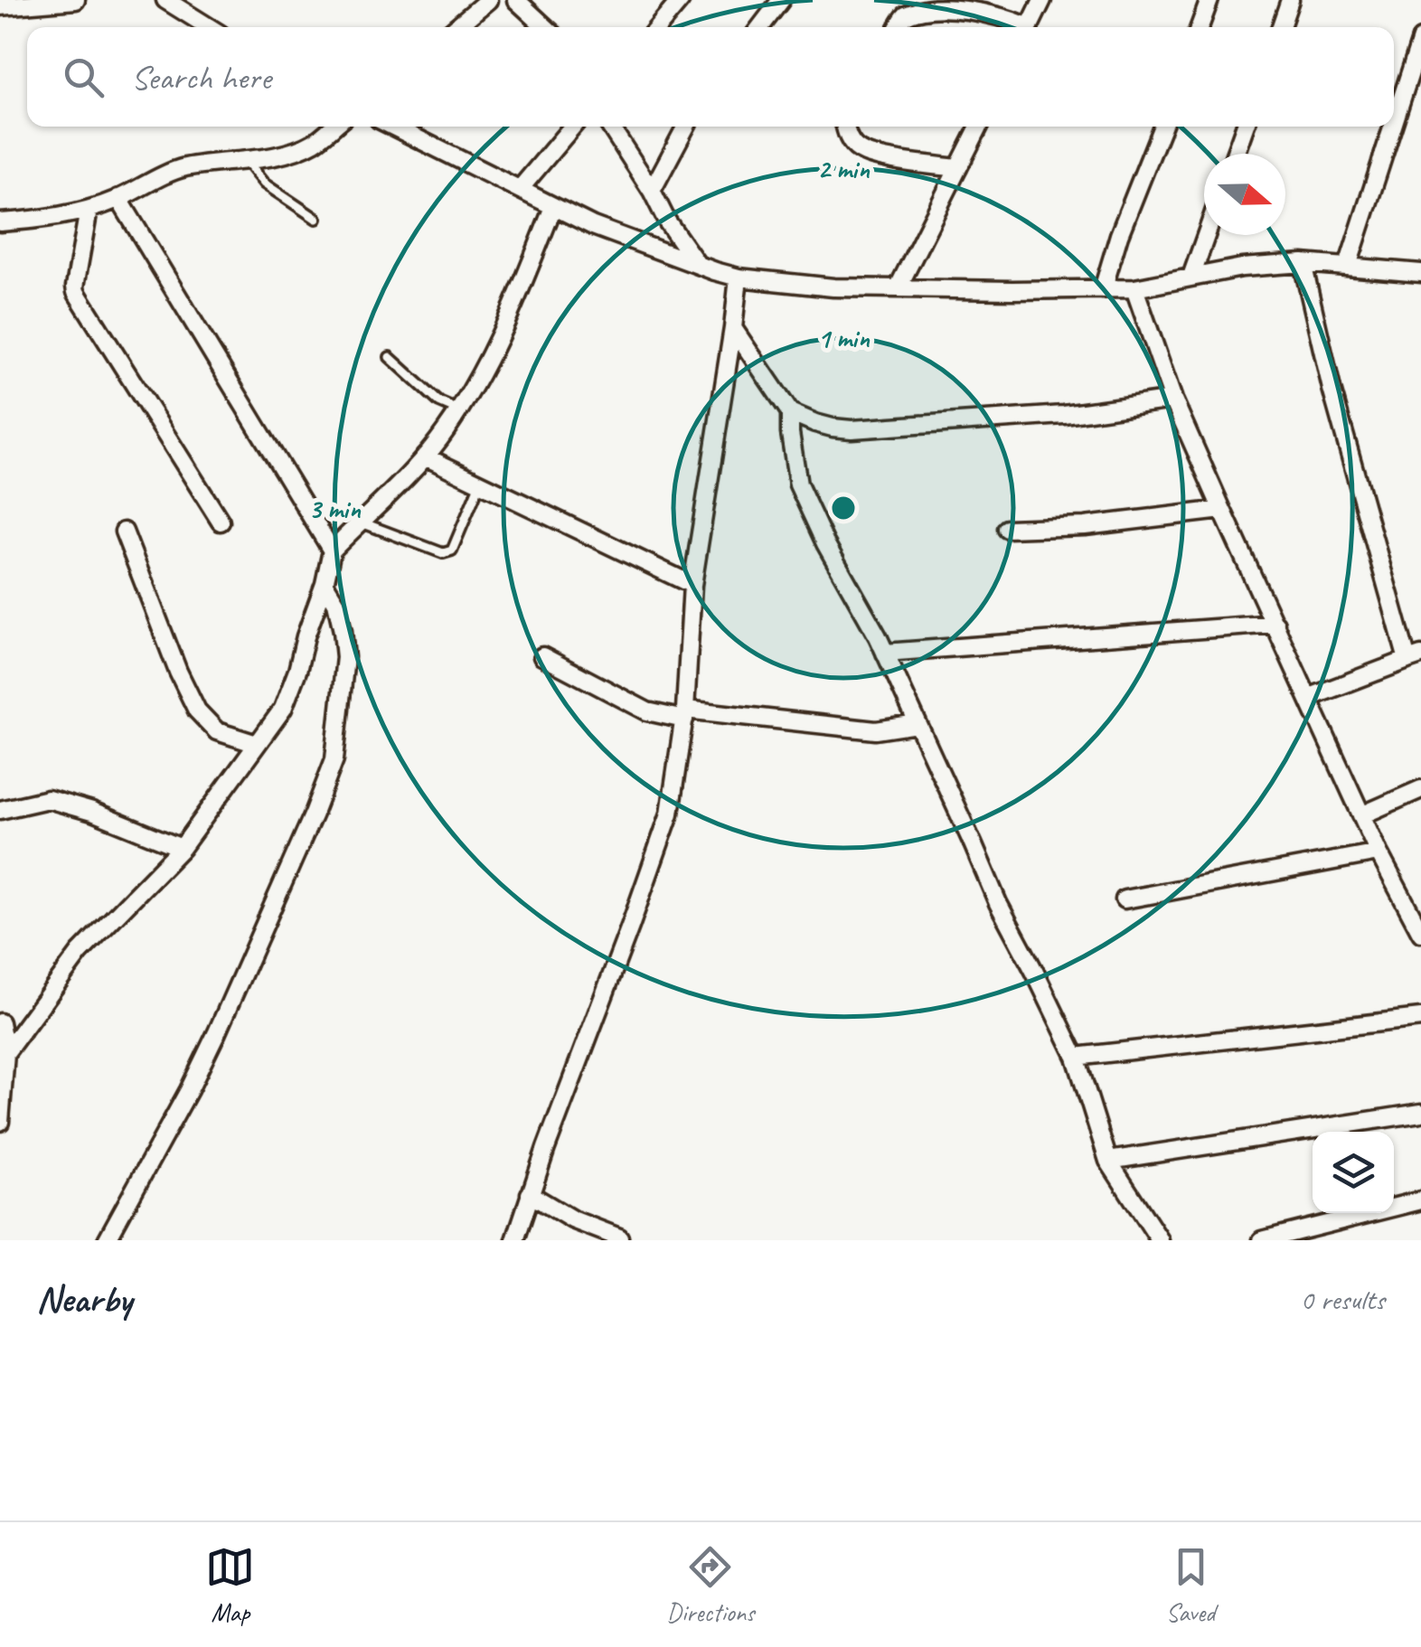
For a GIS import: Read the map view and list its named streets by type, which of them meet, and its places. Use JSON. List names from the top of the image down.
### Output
{
  "north": "right",
  "page": {
    "search": "Search here",
    "heading": ["Nearby", "0 results"],
    "nav": ["Map", "Directions", "Saved"]
  },
  "rings": ["2 min", "1 min", "3 min"]
}
